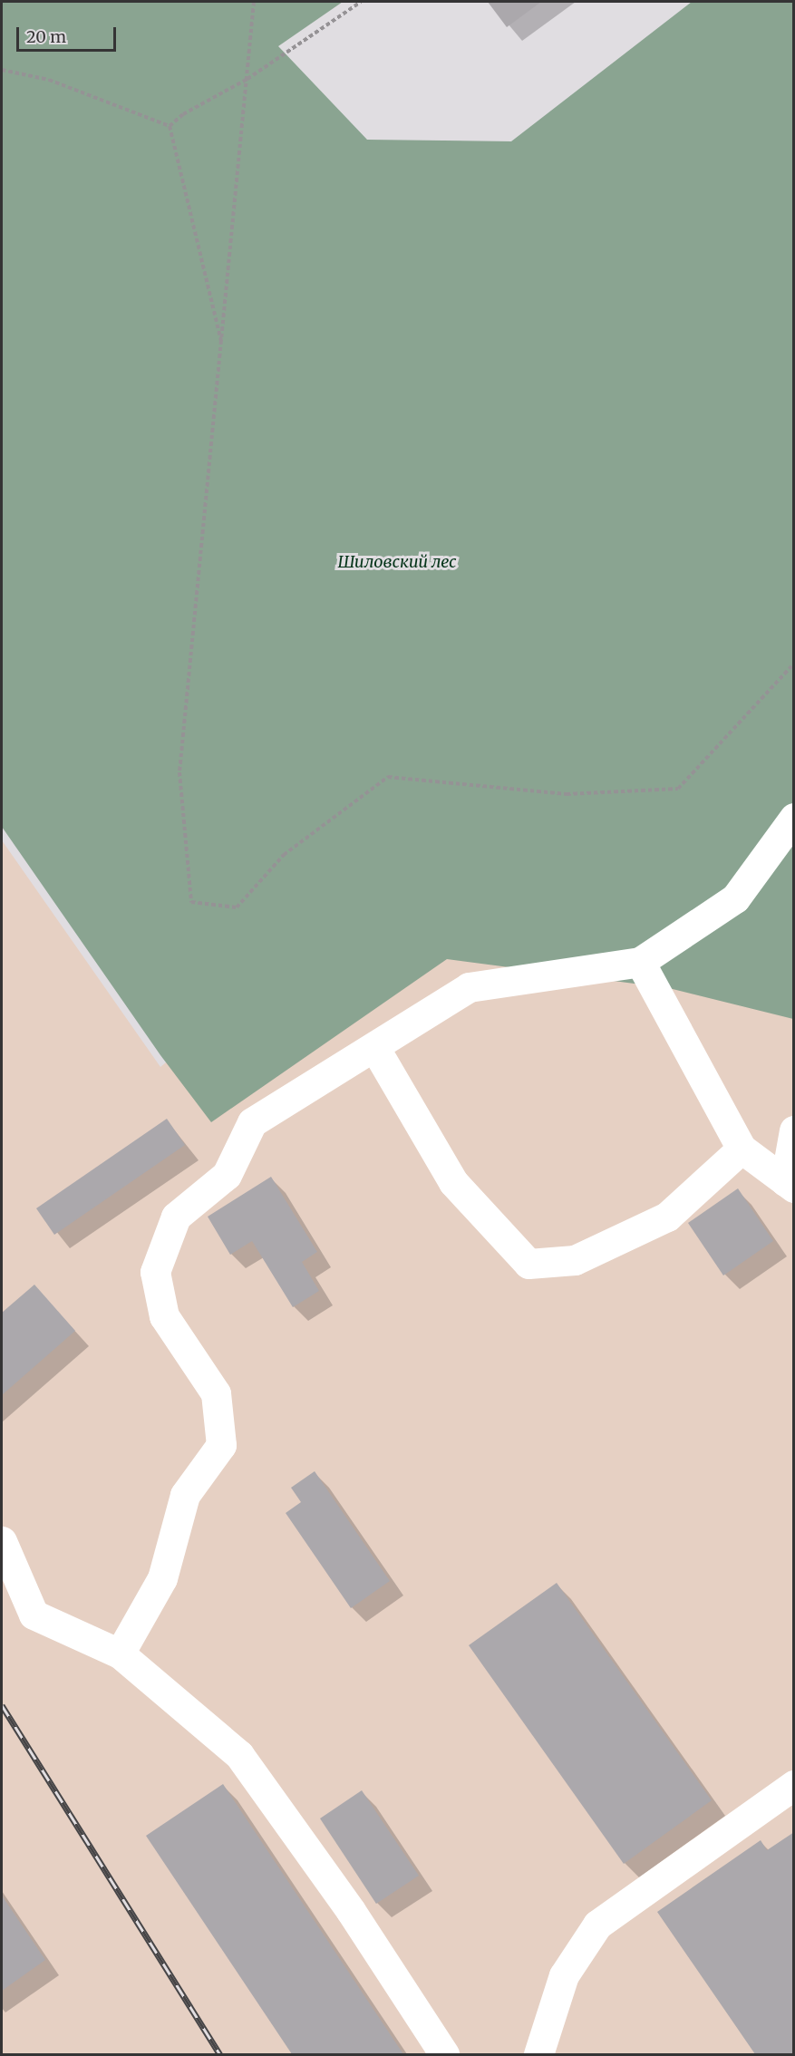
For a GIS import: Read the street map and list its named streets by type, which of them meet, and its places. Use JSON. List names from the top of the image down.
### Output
{
  "parks": ["Шиловский лес"],
  "scale_bar": "20 m"
}
